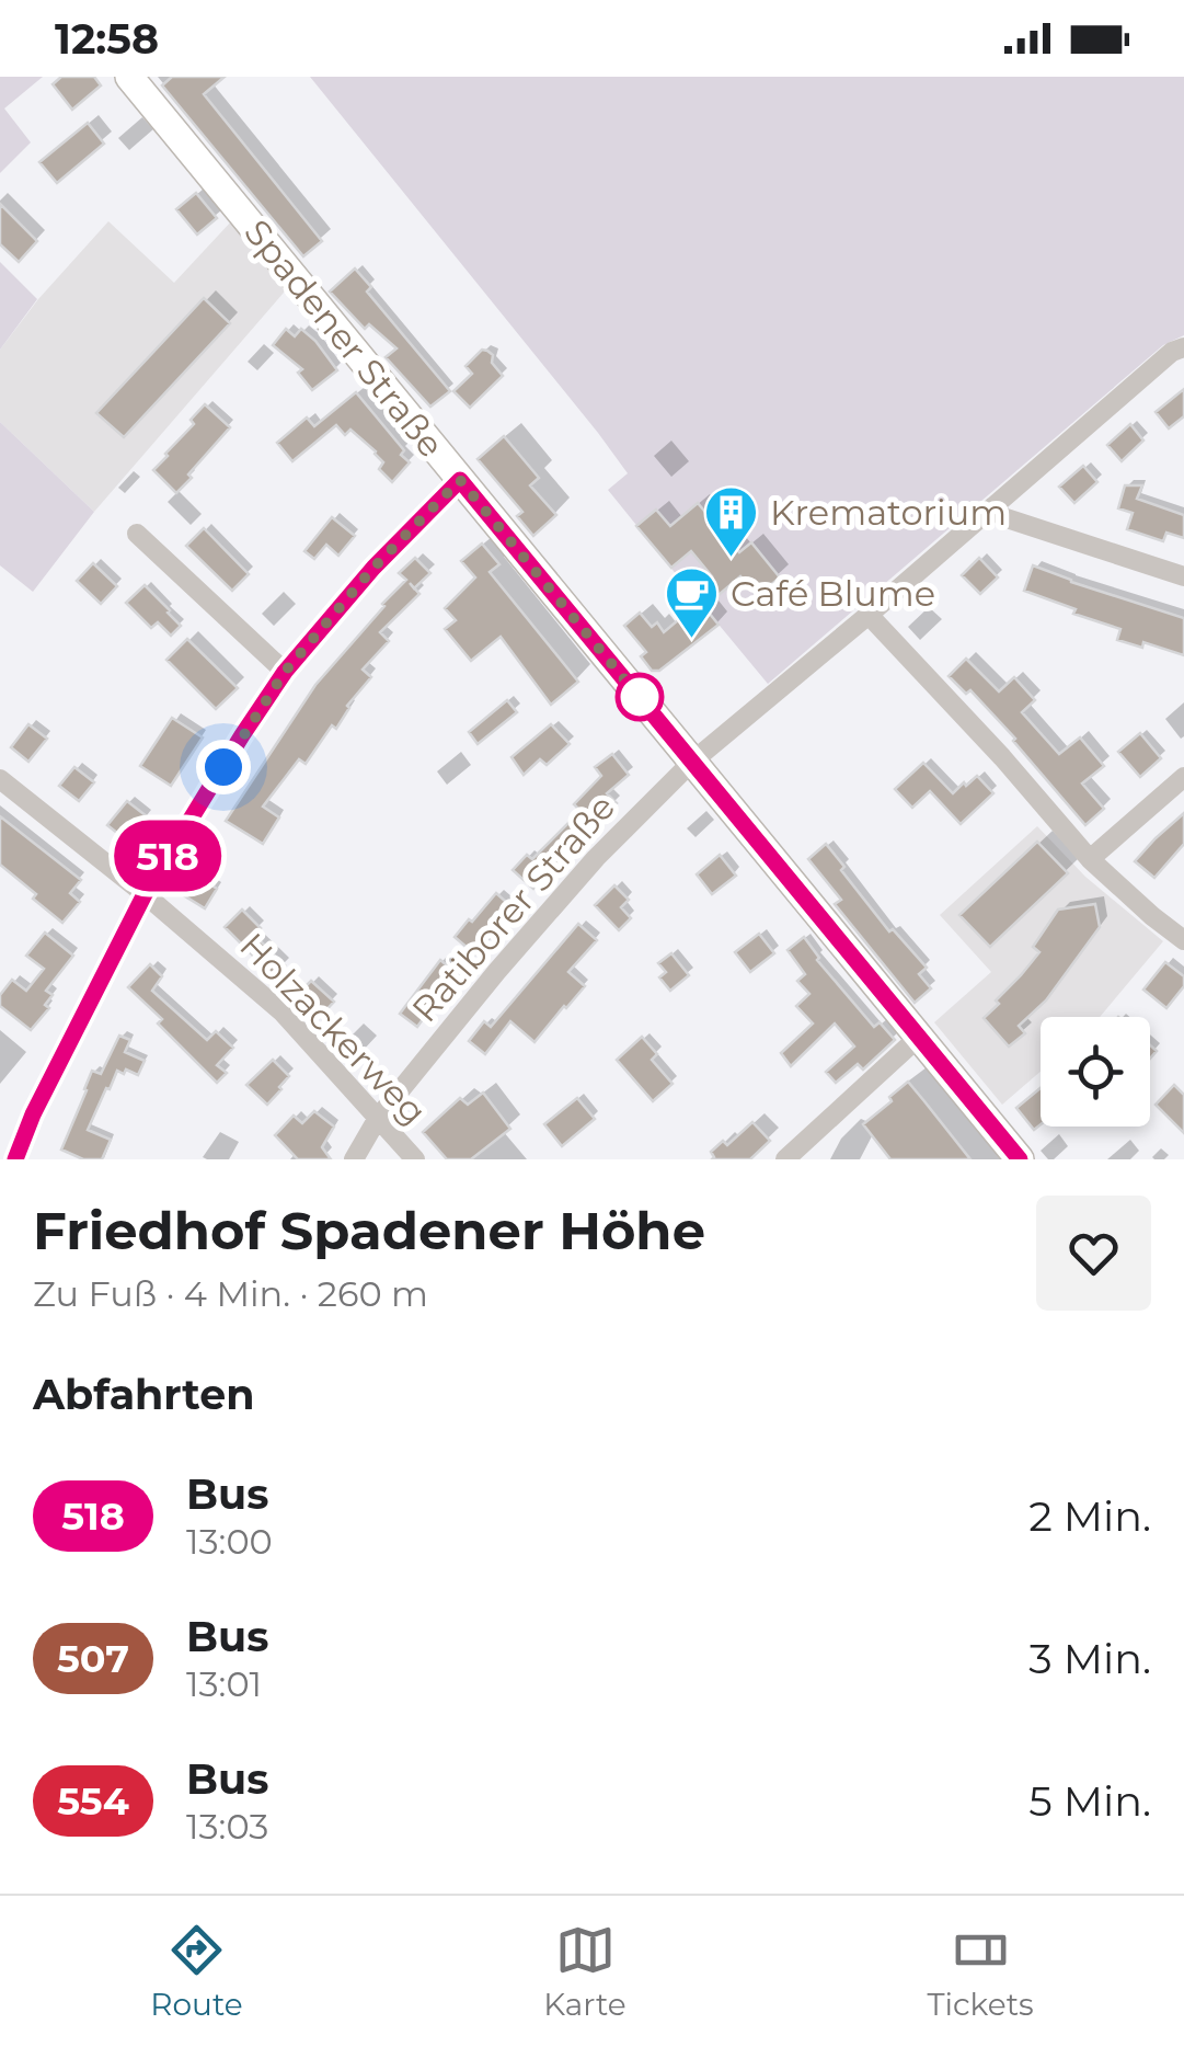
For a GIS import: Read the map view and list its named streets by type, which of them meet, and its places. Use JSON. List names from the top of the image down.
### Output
{
  "streets": {
    "street": ["Spadener Straße", "Ratiborer Straße", "Holzackerweg"]
  },
  "crossings": [
    ["Spadener Straße", "Ratiborer Straße"],
    ["Ratiborer Straße", "Holzackerweg"]
  ],
  "places": {
    "building": ["Krematorium"],
    "cafe": ["Café Blume"]
  },
  "lines": ["bus line 518"],
  "page": {
    "status": "12:58",
    "on_map": "518",
    "heading": [
      ["Friedhof Spadener Höhe", "Zu Fuß · 4 Min. · 260 m"],
      "Abfahrten"
    ],
    "list": [
      {
        "mark": "518",
        "name": "Bus",
        "note": "13:00",
        "value": "2 Min."
      },
      {
        "mark": "507",
        "name": "Bus",
        "note": "13:01",
        "value": "3 Min."
      },
      {
        "mark": "554",
        "name": "Bus",
        "note": "13:03",
        "value": "5 Min."
      }
    ],
    "tabs": ["Route", "Karte", "Tickets"]
  }
}
